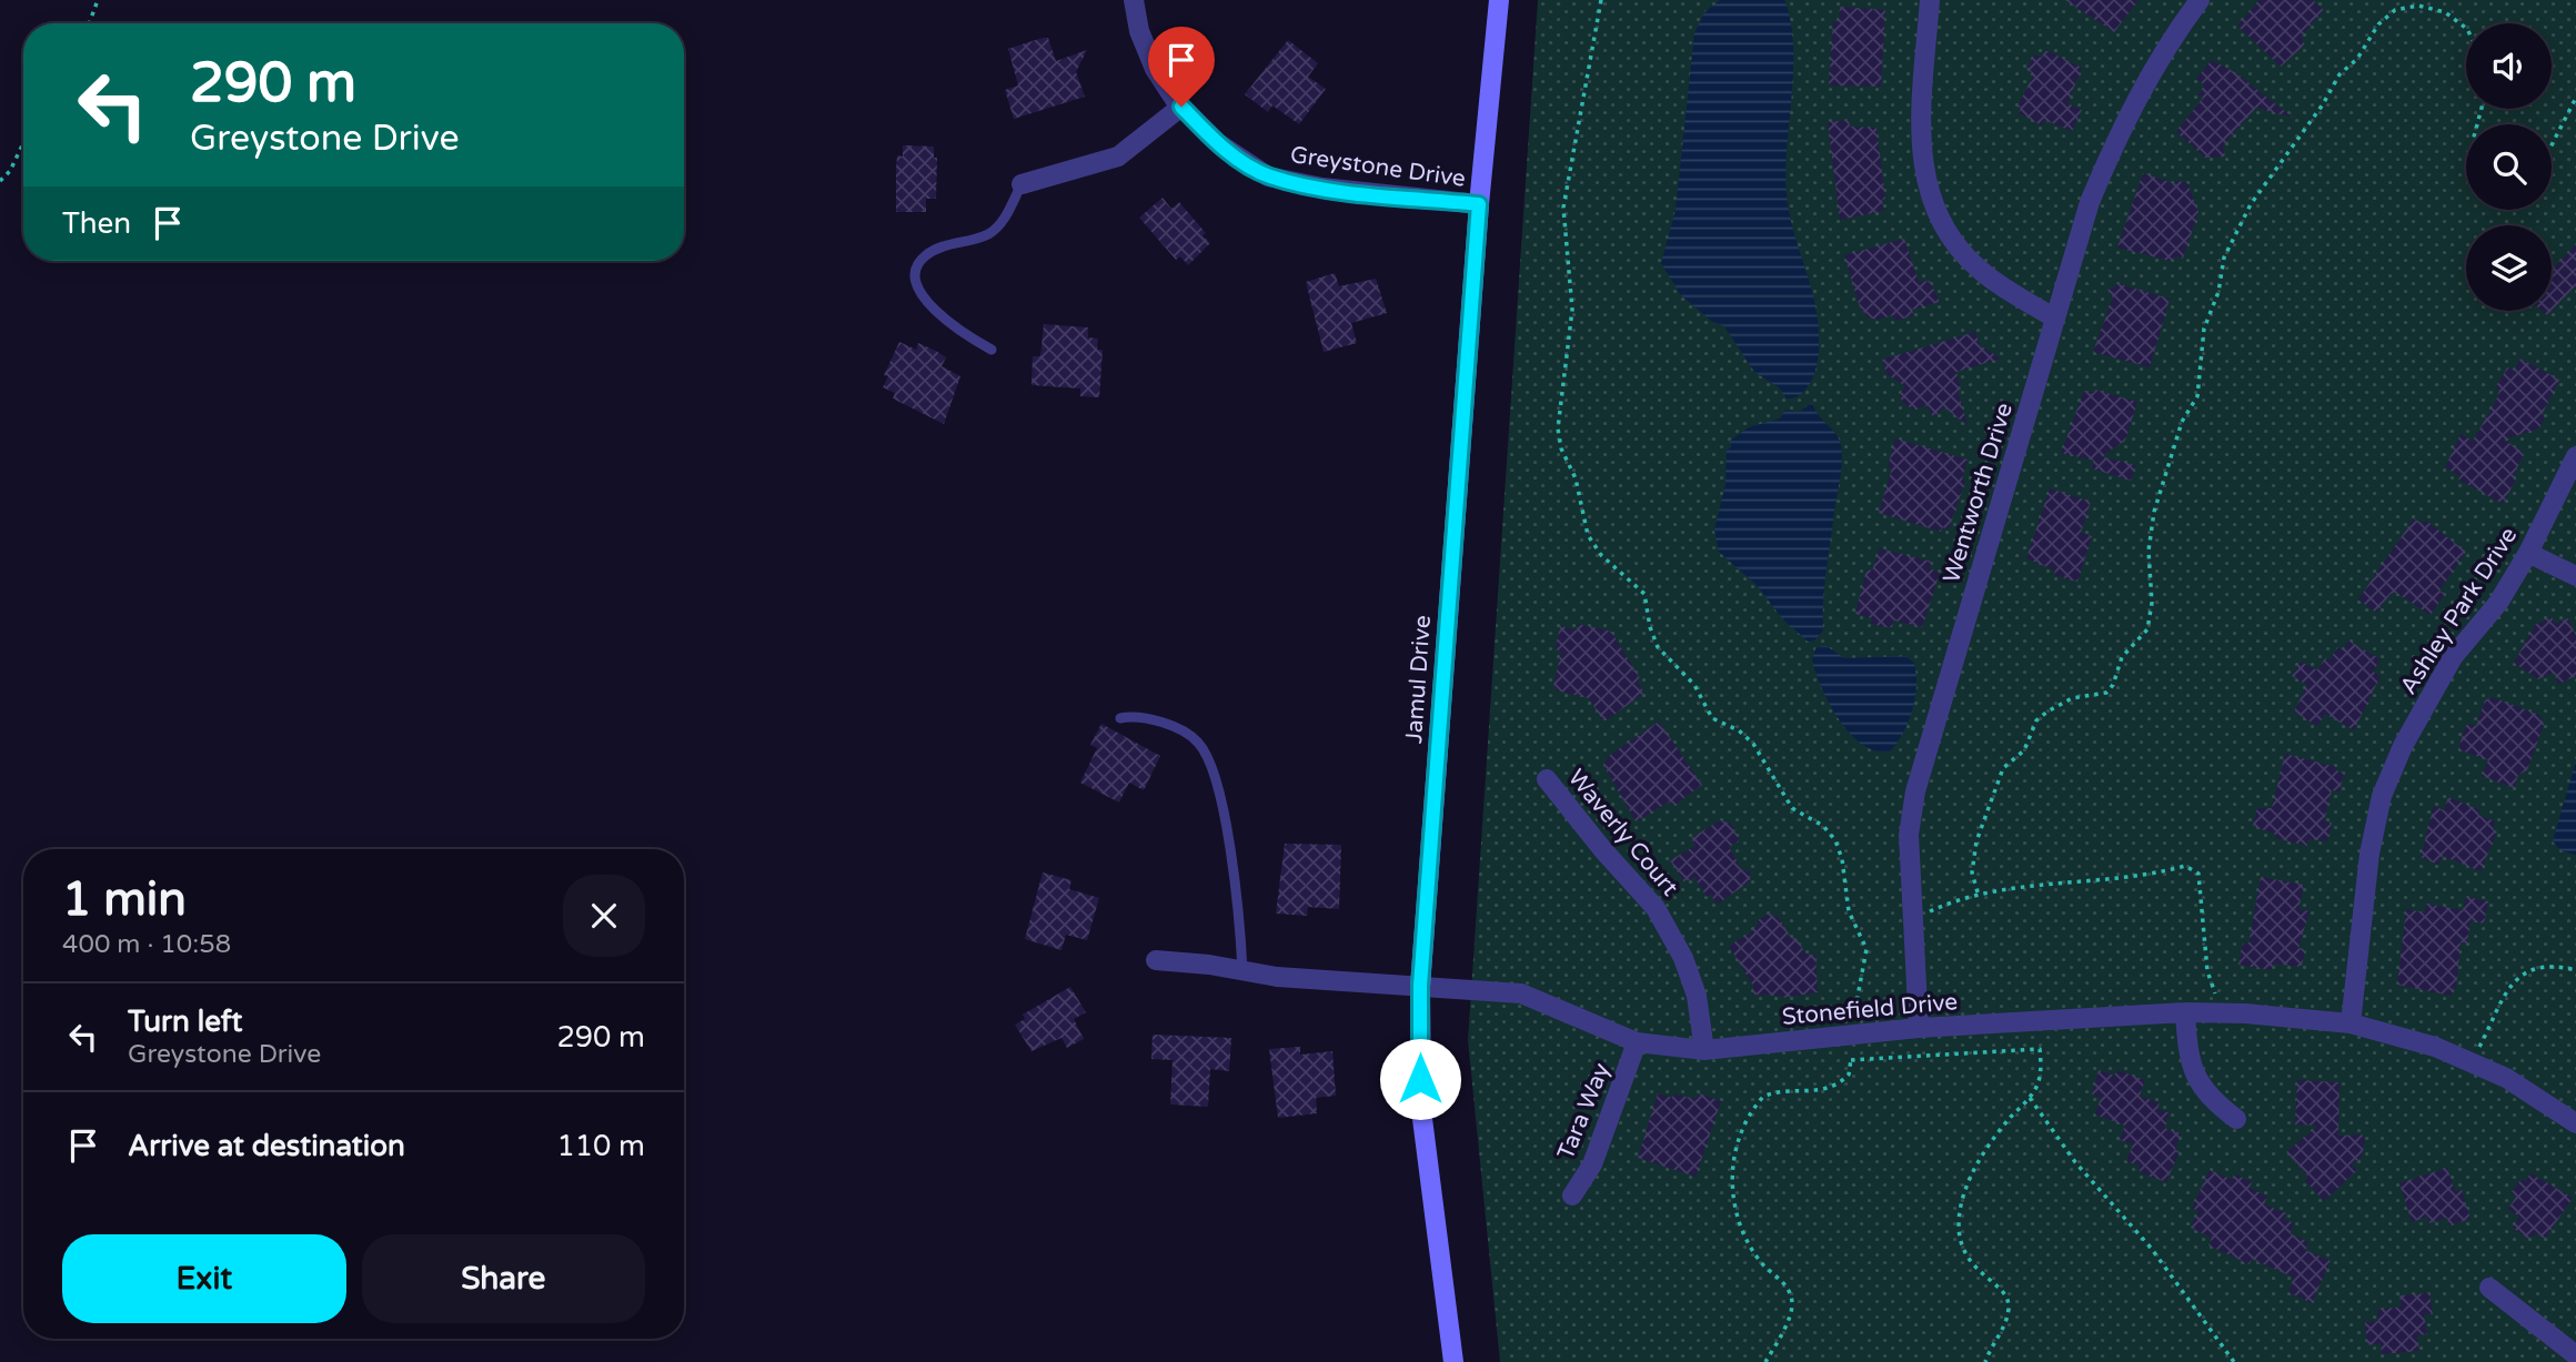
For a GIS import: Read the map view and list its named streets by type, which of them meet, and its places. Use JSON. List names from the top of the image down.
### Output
{
  "streets": {
    "street": [
      "Greystone Drive",
      "Wentworth Drive",
      "Ashley Park Drive",
      "Jamul Drive",
      "Waverly Court",
      "Stonefield Drive",
      "Tara Way"
    ]
  },
  "crossings": [
    ["Greystone Drive", "Jamul Drive"],
    ["Wentworth Drive", "Stonefield Drive"],
    ["Ashley Park Drive", "Stonefield Drive"],
    ["Jamul Drive", "Stonefield Drive"],
    ["Waverly Court", "Stonefield Drive"],
    ["Stonefield Drive", "Tara Way"]
  ],
  "page": {
    "turn": ["290 m", "Greystone Drive"],
    "then": "Then",
    "heading": ["1 min", "400 m · 10:58"],
    "list": [
      {
        "name": "Turn left",
        "note": "Greystone Drive",
        "value": "290 m"
      },
      {
        "name": "Arrive at destination",
        "value": "110 m"
      }
    ],
    "buttons": ["Exit", "Share"]
  }
}
